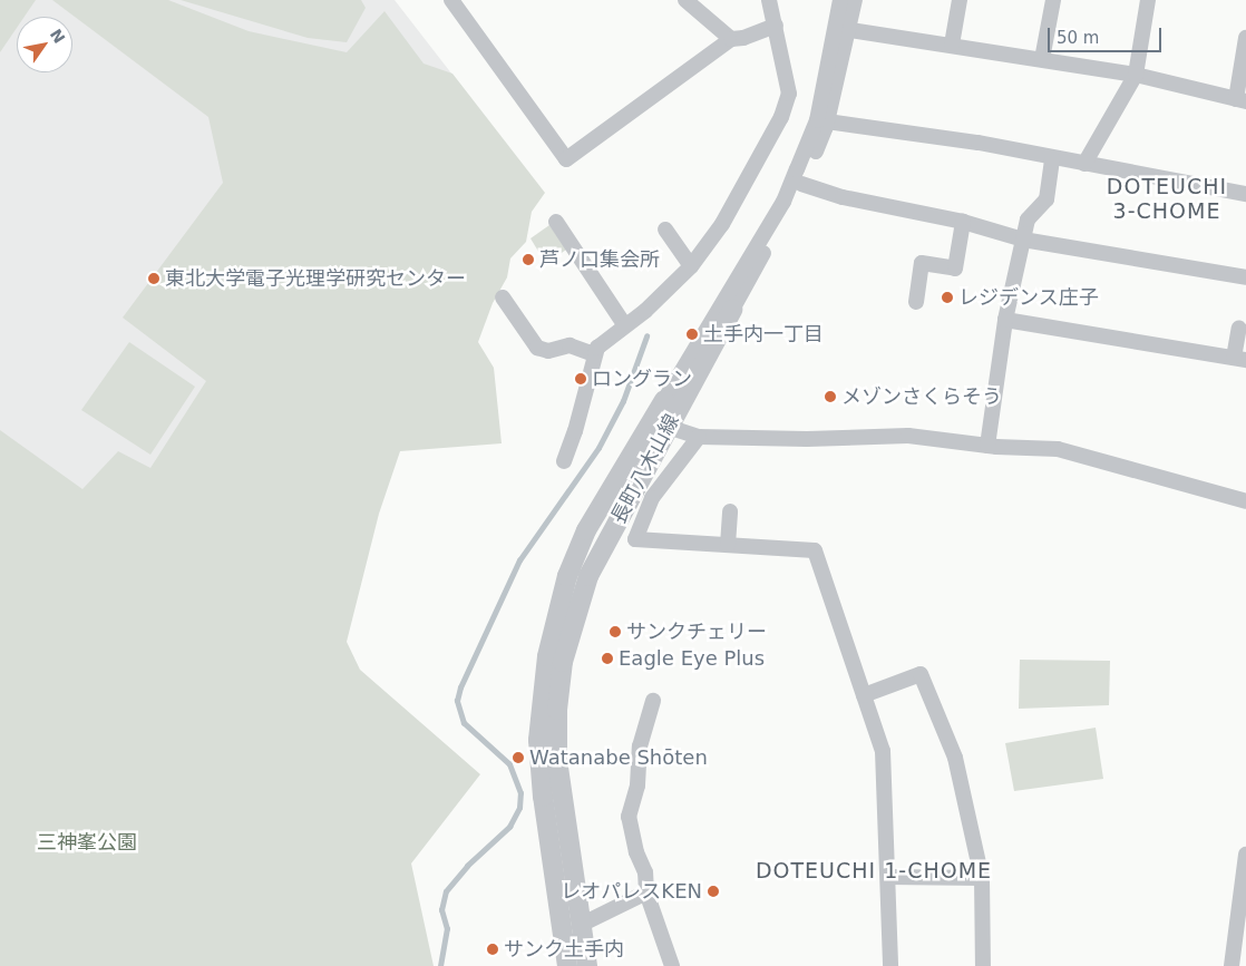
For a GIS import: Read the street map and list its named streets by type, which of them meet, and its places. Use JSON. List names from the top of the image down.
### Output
{
  "streets": {
    "street": ["長町八木山線"]
  },
  "districts": ["DOTEUCHI 3-CHOME", "DOTEUCHI 1-CHOME"],
  "parks": ["三神峯公園"],
  "places": [
    "芦ノ口集会所",
    "東北大学電子光理学研究センター",
    "レジデンス庄子",
    "土手内一丁目",
    "ロングラン",
    "メゾンさくらそう",
    "サンクチェリー",
    "Eagle Eye Plus",
    "Watanabe Shōten",
    "レオパレスKEN",
    "サンク土手内"
  ],
  "scale_bar": "50 m",
  "north": "top right"
}
